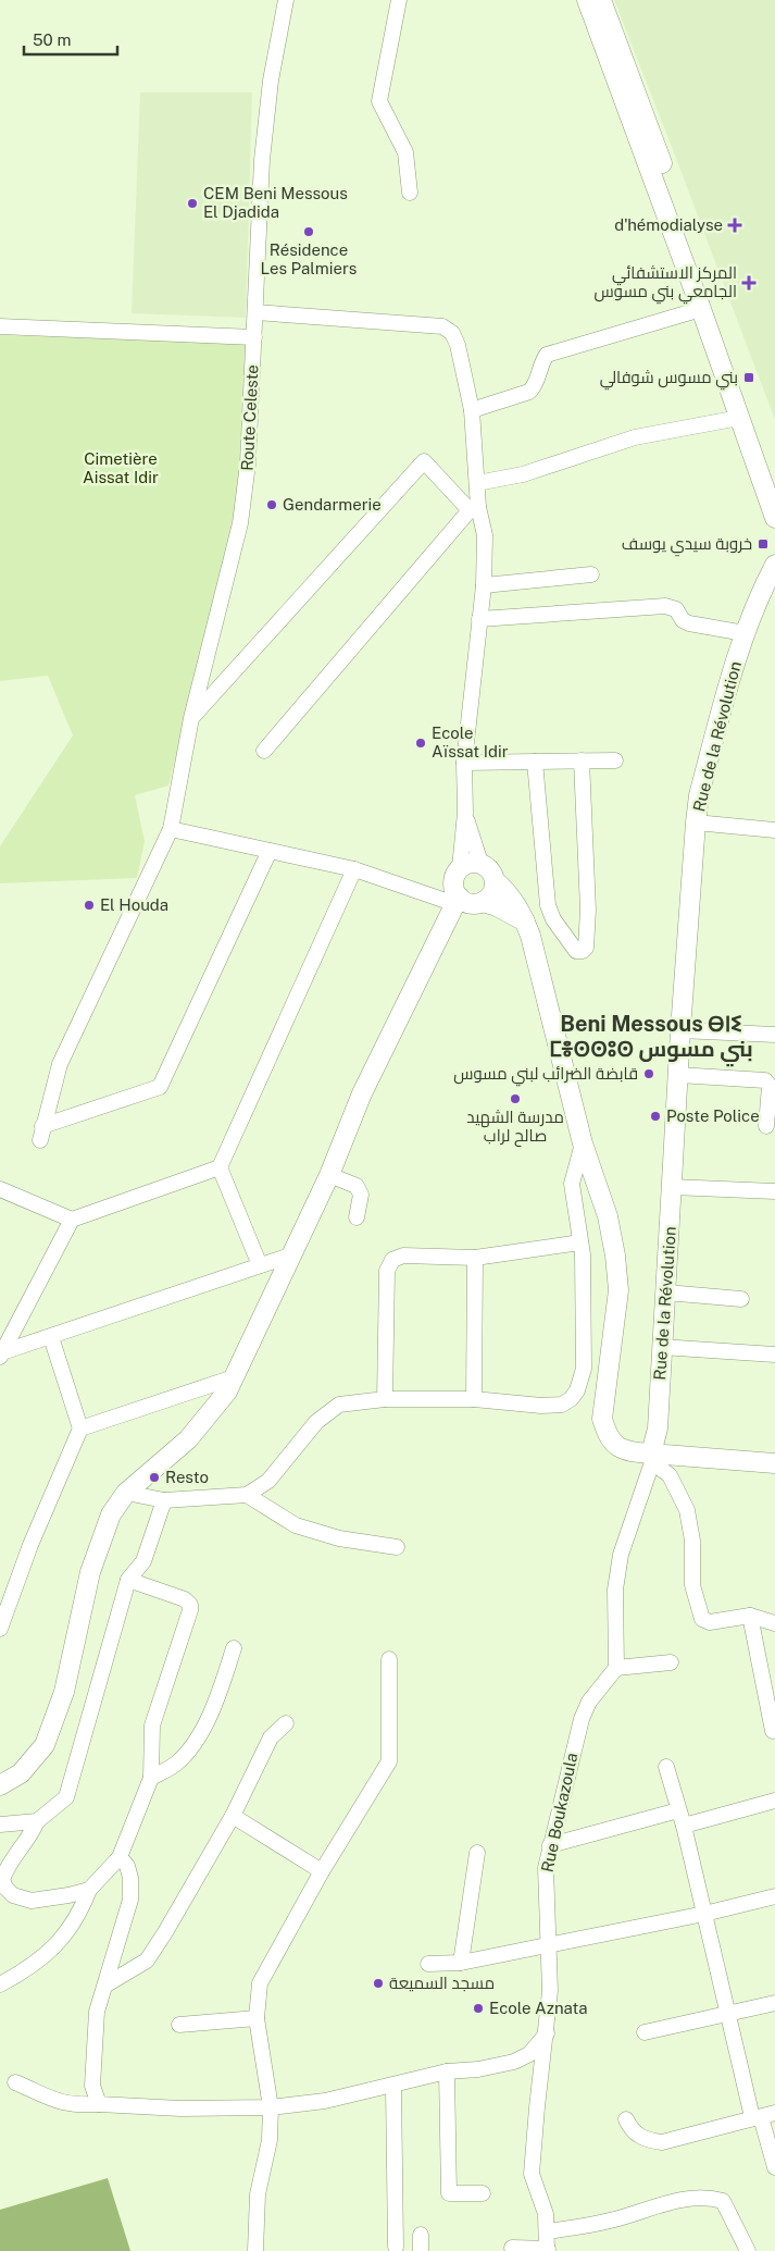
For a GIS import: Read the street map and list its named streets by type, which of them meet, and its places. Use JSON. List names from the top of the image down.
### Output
{
  "streets": {
    "main road": ["Rue de la Révolution"],
    "street": ["Route Celeste", "Rue Boukazoula"]
  },
  "districts": ["Beni Messous ⴱⵏⵉ ⵎⴻⵙⵙⵓⵙ بني مسوس"],
  "parks": ["Cimetière Aissat Idir"],
  "places": {
    "other": [
      "CEM Beni Messous El Djadida",
      "Résidence Les Palmiers",
      "Gendarmerie",
      "Ecole Aïssat Idir",
      "El Houda",
      "قابضة الضرائب لبني مسوس",
      "مدرسة الشهيد صالح لراب",
      "Poste Police",
      "Resto",
      "مسجد السميعة",
      "Ecole Aznata"
    ],
    "health": ["d'hémodialyse", "المركز الاستشفائي الجامعي بني مسوس"],
    "transit": ["بني مسوس شوفالي", "خروبة سيدي يوسف"]
  },
  "scale_bar": "50 m"
}
